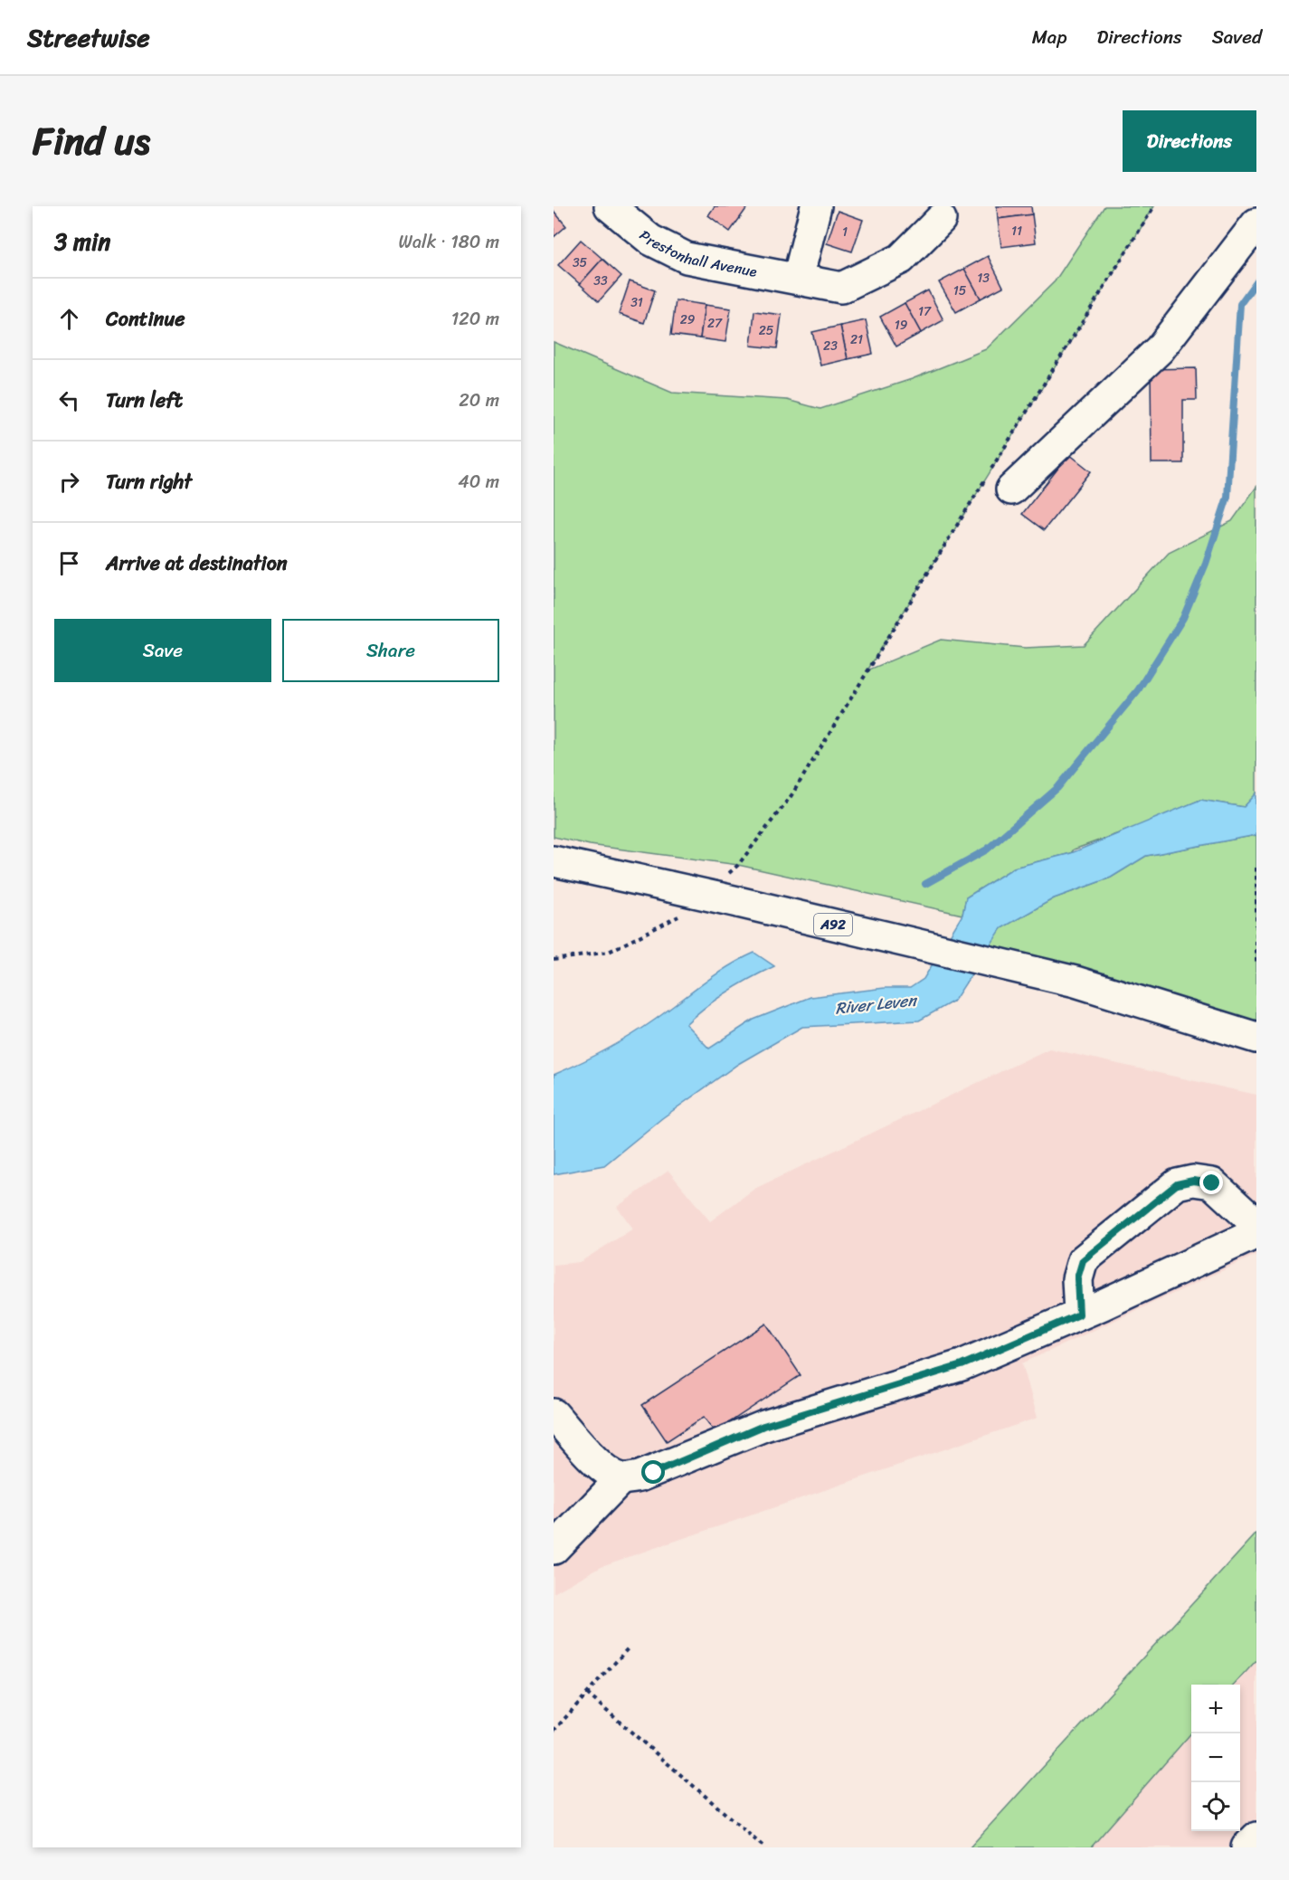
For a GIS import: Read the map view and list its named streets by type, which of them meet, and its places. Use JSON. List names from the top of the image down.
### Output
{
  "streets": {
    "main road": ["Prestonhall Avenue", "A92"]
  },
  "water": ["River Leven"],
  "house_numbers": [
    "11",
    "1",
    "35",
    "13",
    "33",
    "15",
    "31",
    "17",
    "29",
    "27",
    "19",
    "25",
    "21",
    "23"
  ],
  "page": {
    "header": "Streetwise",
    "nav": ["Map", "Directions", "Saved"],
    "title": "Find us",
    "buttons": [
      "Directions",
      ["Save", "Share"]
    ],
    "heading": ["3 min", "Walk · 180 m"],
    "list": [
      ["Continue", "120 m"],
      ["Turn left", "20 m"],
      ["Turn right", "40 m"],
      "Arrive at destination"
    ],
    "map_buttons": ["+", "−"]
  }
}
